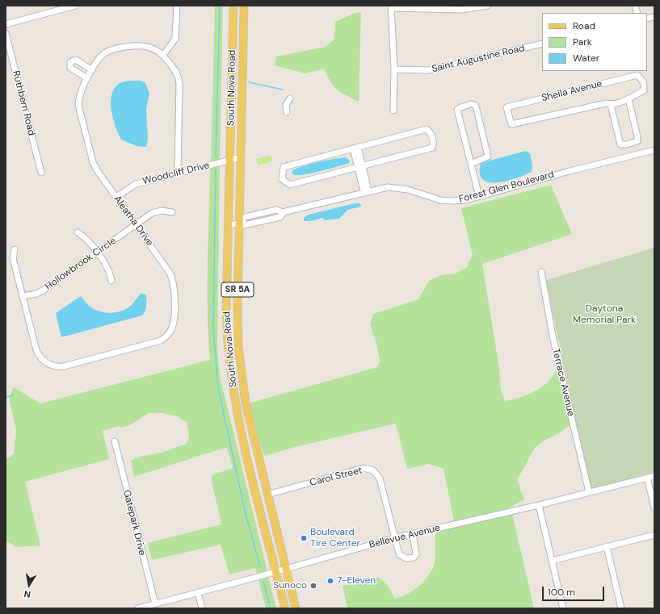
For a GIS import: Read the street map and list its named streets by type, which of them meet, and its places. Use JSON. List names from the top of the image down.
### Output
{
  "streets": {
    "main road": ["South Nova Road", "SR 5A"],
    "street": [
      "Saint Augustine Road",
      "Sheila Avenue",
      "Ruthbern Road",
      "Woodcliff Drive",
      "Forest Glen Boulevard",
      "Aleatha Drive",
      "Hollowbrook Circle",
      "Terrace Avenue",
      "Carol Street",
      "Gatepark Drive",
      "Bellevue Avenue"
    ]
  },
  "crossings": [
    ["South Nova Road", "Woodcliff Drive"],
    ["South Nova Road", "Forest Glen Boulevard"],
    ["South Nova Road", "SR 5A"],
    ["South Nova Road", "Carol Street"],
    ["South Nova Road", "Bellevue Avenue"],
    ["Woodcliff Drive", "Aleatha Drive"],
    ["Aleatha Drive", "Hollowbrook Circle"],
    ["SR 5A", "Bellevue Avenue"],
    ["Terrace Avenue", "Bellevue Avenue"],
    ["Carol Street", "Bellevue Avenue"],
    ["Gatepark Drive", "Bellevue Avenue"]
  ],
  "parks": ["Daytona Memorial Park"],
  "places": ["Boulevard Tire Center", "7-Eleven", "Sunoco"],
  "legend": ["Road", "Park", "Water"],
  "scale_bar": "100 m",
  "north": "bottom"
}
